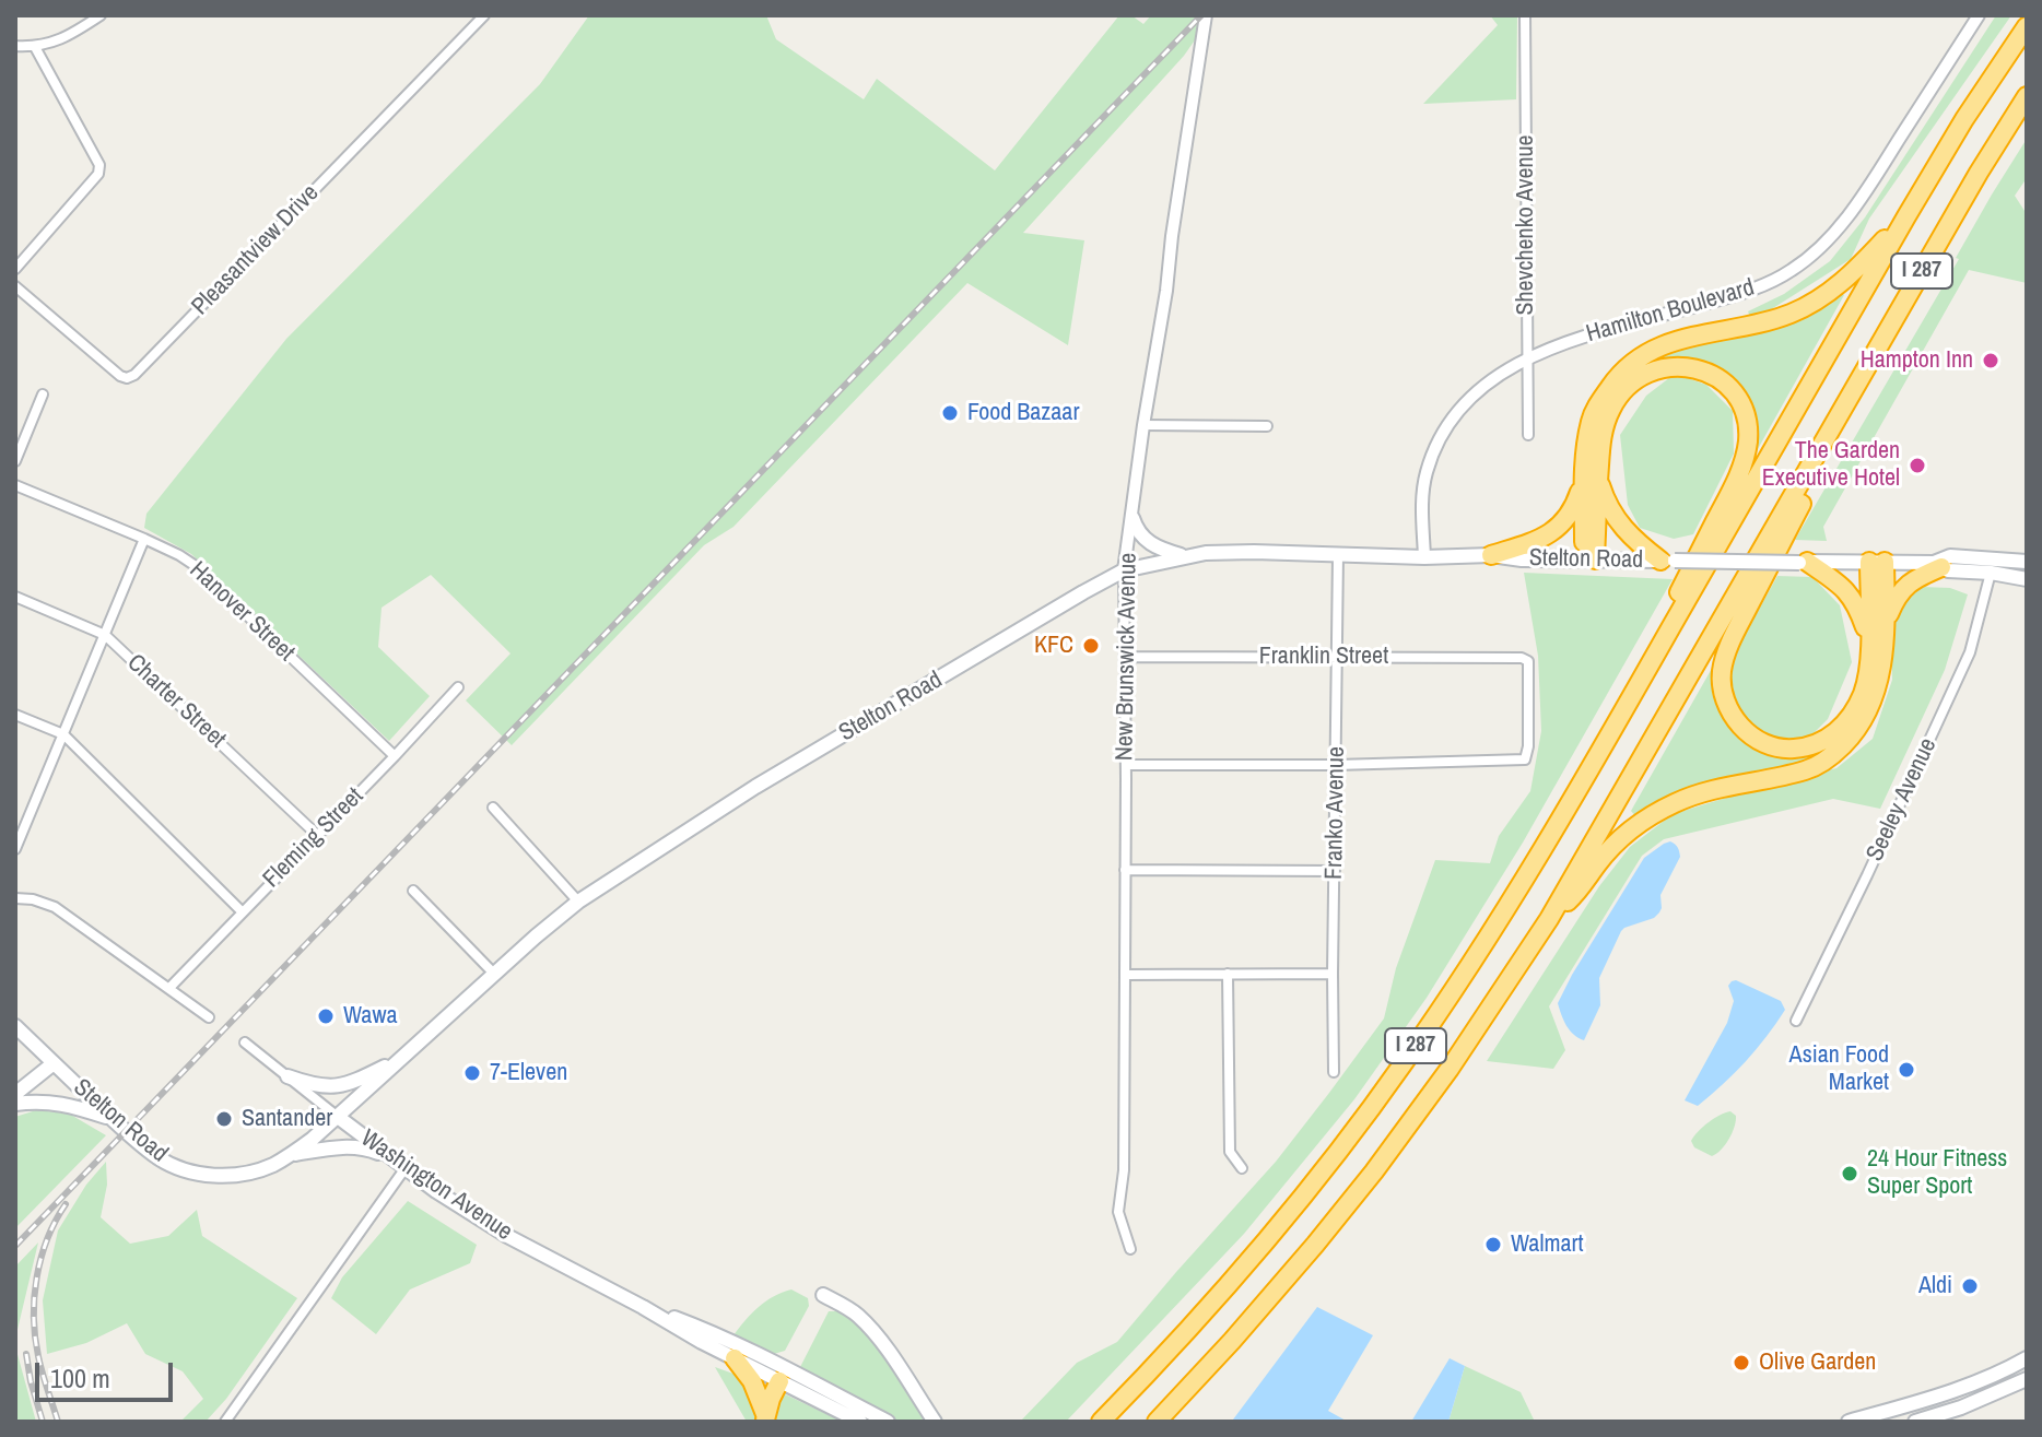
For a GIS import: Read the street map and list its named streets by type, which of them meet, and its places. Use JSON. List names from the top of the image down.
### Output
{
  "streets": {
    "highway": ["I 287"],
    "main road": ["Stelton Road", "Washington Avenue"],
    "street": [
      "Shevchenko Avenue",
      "Pleasantview Drive",
      "Hamilton Boulevard",
      "Hanover Street",
      "New Brunswick Avenue",
      "Franklin Street",
      "Charter Street",
      "Seeley Avenue",
      "Franko Avenue",
      "Fleming Street"
    ]
  },
  "crossings": [
    ["Shevchenko Avenue", "Hamilton Boulevard"],
    ["Hamilton Boulevard", "Stelton Road"],
    ["Stelton Road", "New Brunswick Avenue"],
    ["Stelton Road", "Seeley Avenue"],
    ["Stelton Road", "Franko Avenue"],
    ["Stelton Road", "Washington Avenue"],
    ["Hanover Street", "Fleming Street"],
    ["New Brunswick Avenue", "Franklin Street"],
    ["Franklin Street", "Franko Avenue"],
    ["Charter Street", "Fleming Street"]
  ],
  "places": [
    "Hampton Inn",
    "Food Bazaar",
    "The Garden Executive Hotel",
    "KFC",
    "Wawa",
    "Asian Food Market",
    "7-Eleven",
    "Santander",
    "24 Hour Fitness Super Sport",
    "Walmart",
    "Aldi",
    "Olive Garden"
  ],
  "scale_bar": "100 m"
}
